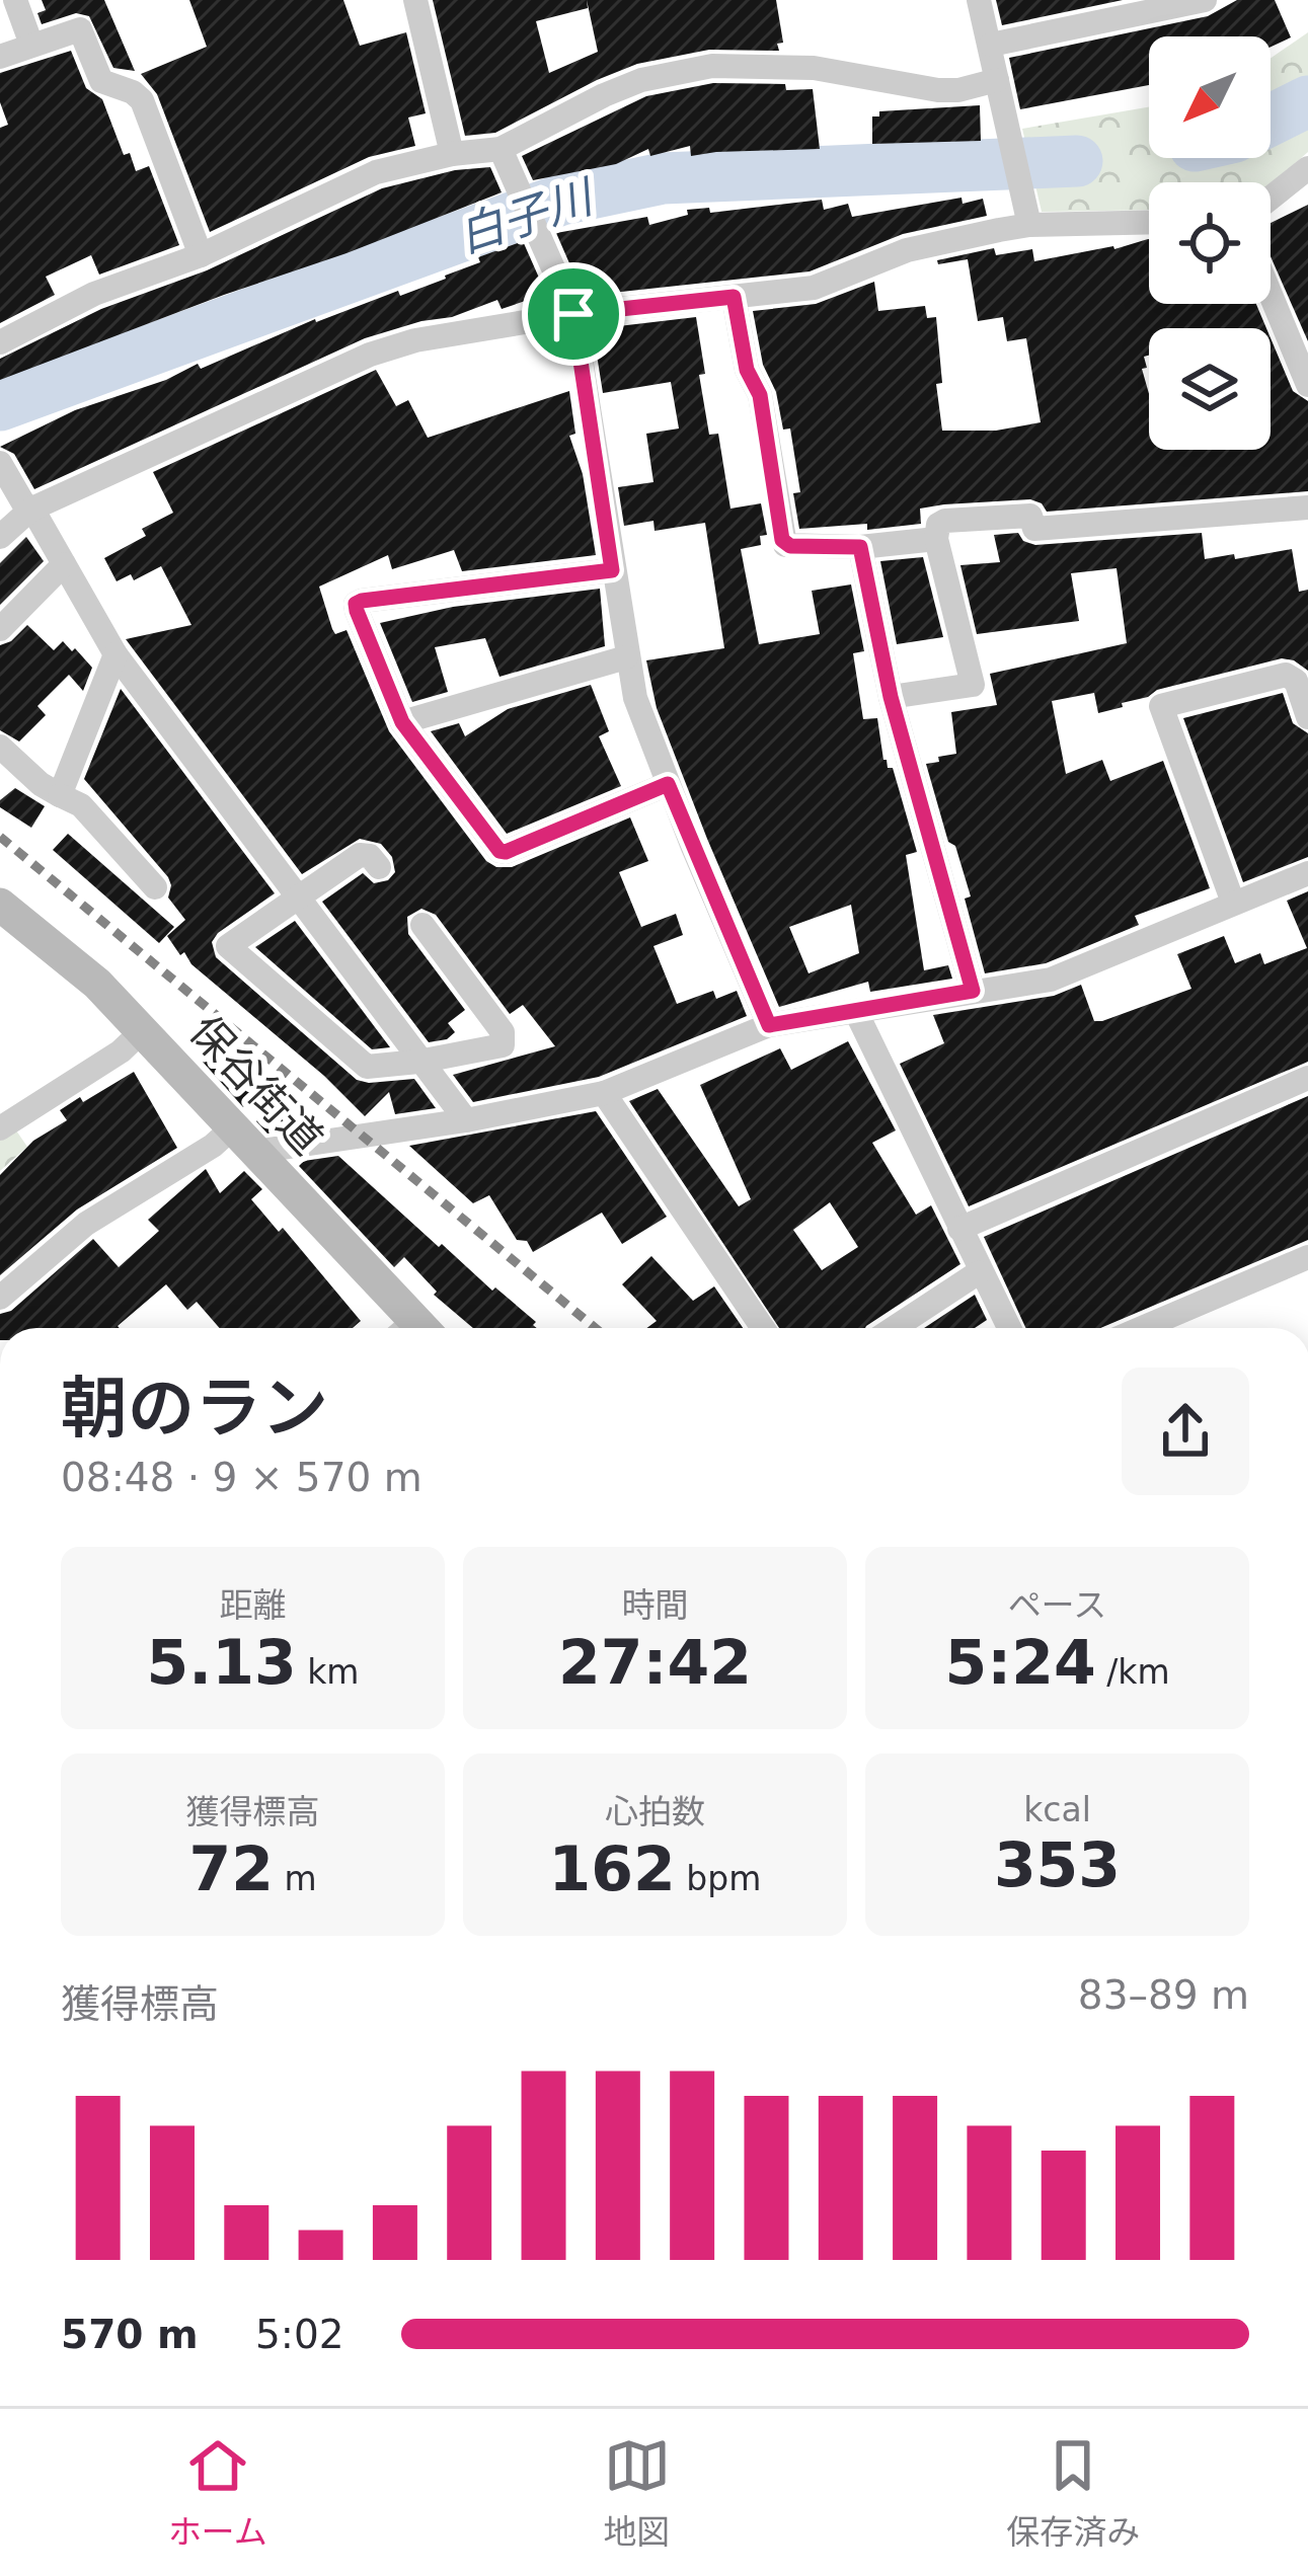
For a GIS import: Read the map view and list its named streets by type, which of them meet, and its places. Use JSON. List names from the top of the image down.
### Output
{
  "streets": {
    "main road": ["保谷街道"]
  },
  "water": ["白子川"],
  "north": "bottom left",
  "page": {
    "heading": ["朝のラン", "08:48 · 9 × 570 m"],
    "stats": [
      ["距離", "5.13 km"],
      ["時間", "27:42"],
      ["ペース", "5:24 /km"],
      ["獲得標高", "72 m"],
      ["心拍数", "162 bpm"],
      ["kcal", "353"]
    ],
    "chart": ["獲得標高", "83–89 m"],
    "list": [
      {
        "name": "570 m",
        "note": "5:02"
      }
    ],
    "tabs": ["ホーム", "地図", "保存済み"]
  }
}
